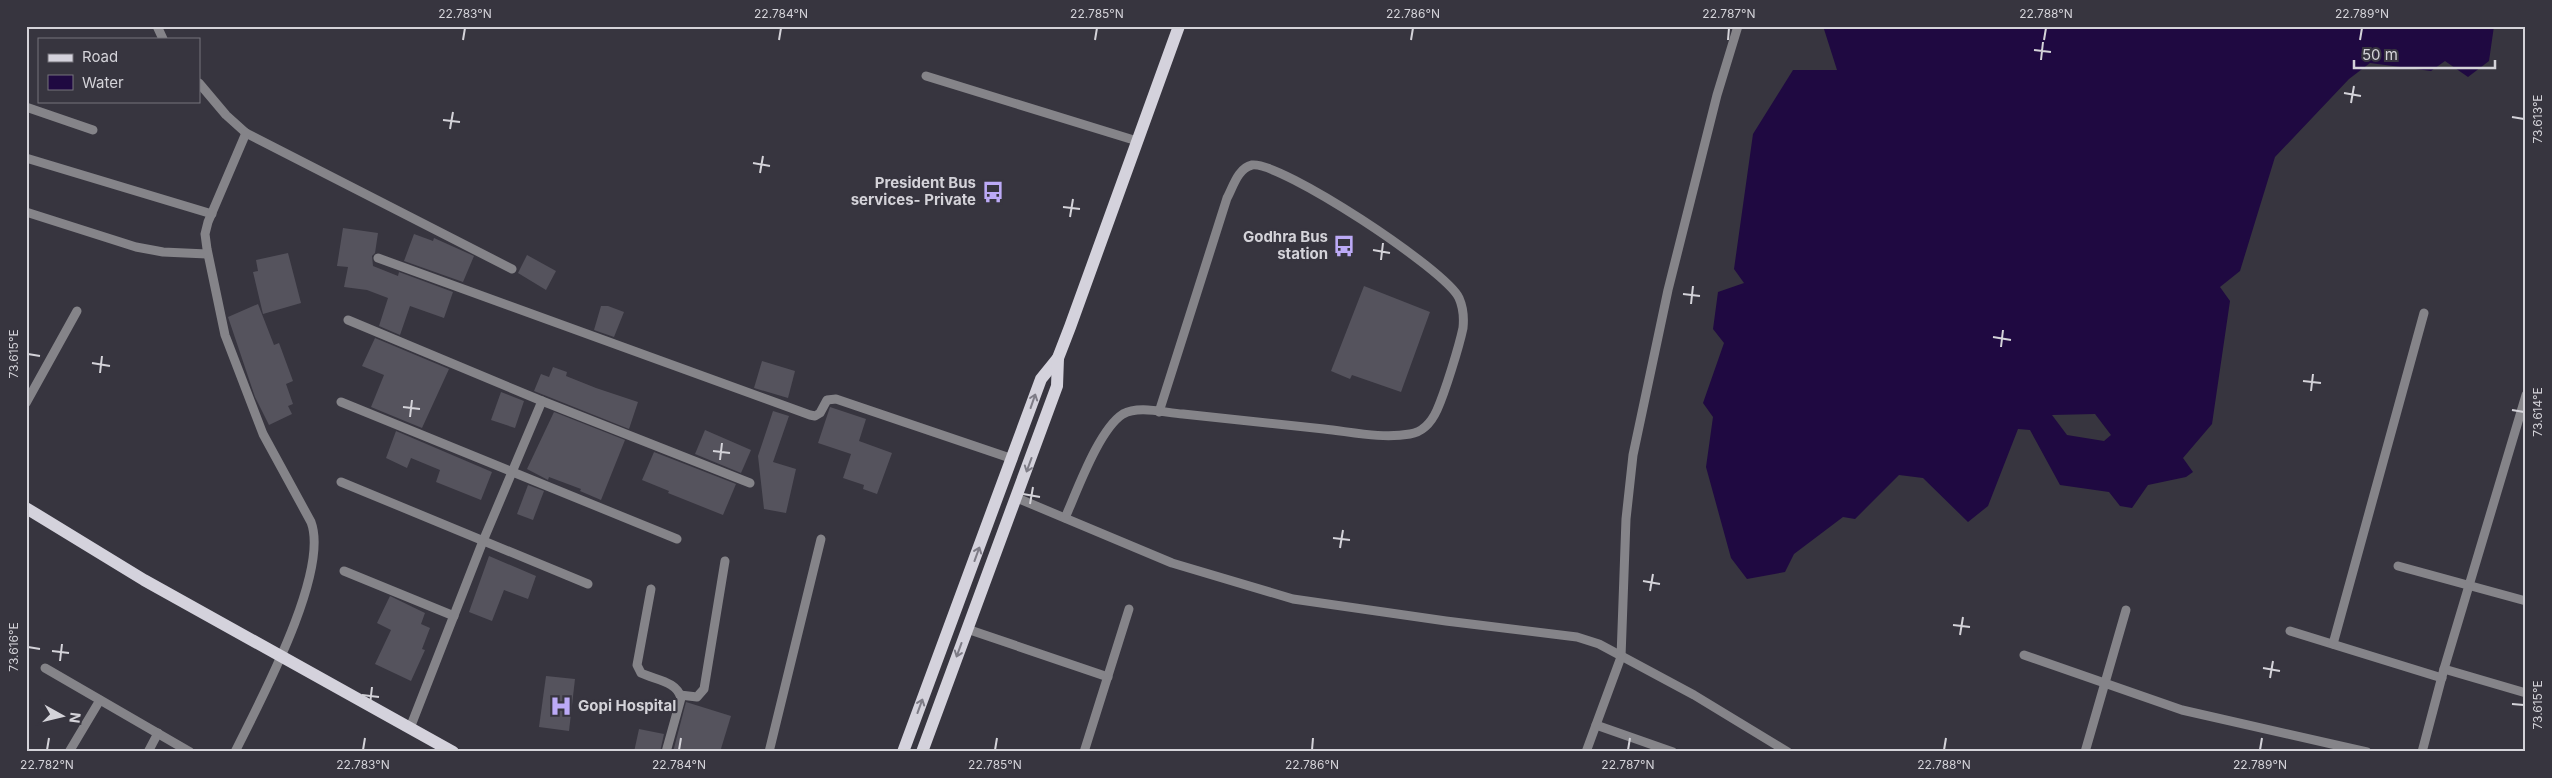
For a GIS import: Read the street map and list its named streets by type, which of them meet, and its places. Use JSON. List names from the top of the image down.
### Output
{
  "places": {
    "bus stop": ["President Bus services- Private", "Godhra Bus station"],
    "hospital": ["Gopi Hospital"]
  },
  "legend": ["Road", "Water"],
  "scale_bar": "50 m",
  "north": "right",
  "coordinates": [
    "22.783°N",
    "22.784°N",
    "22.785°N",
    "22.786°N",
    "22.787°N",
    "22.788°N",
    "22.789°N",
    "73.613°E",
    "73.615°E",
    "73.614°E",
    "73.616°E",
    "22.782°N"
  ]
}
